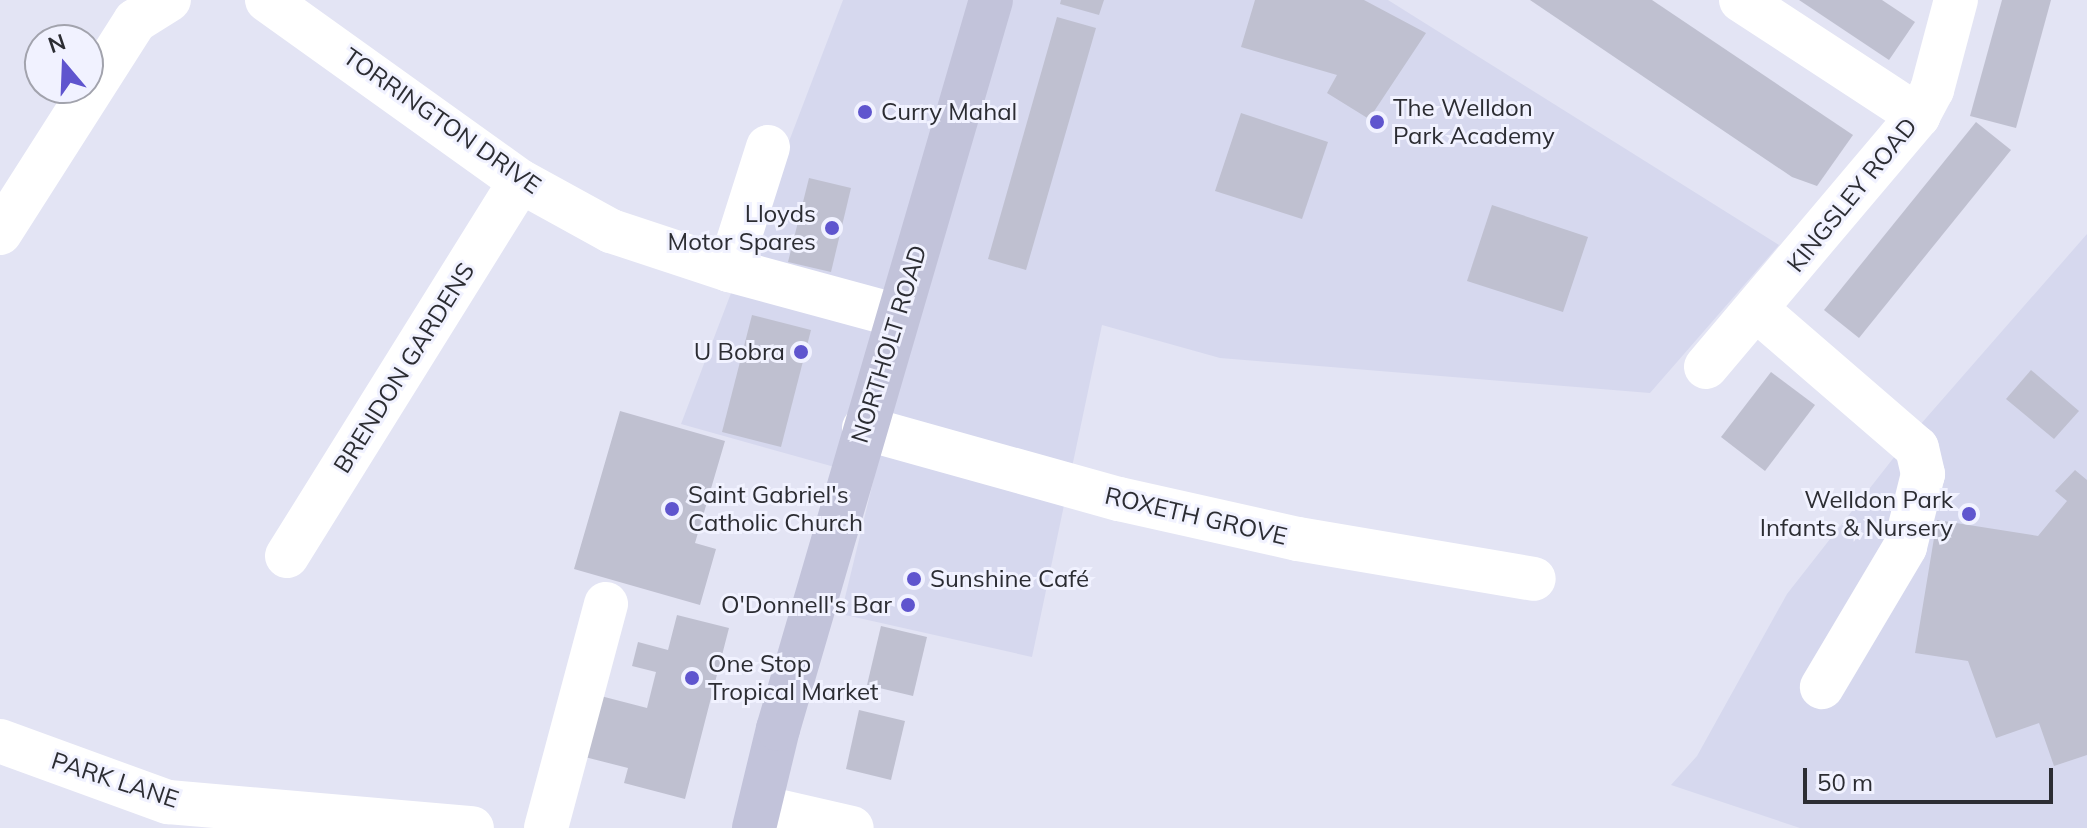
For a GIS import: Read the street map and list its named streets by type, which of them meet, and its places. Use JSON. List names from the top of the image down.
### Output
{
  "streets": {
    "main road": ["NORTHOLT ROAD"],
    "street": [
      "TORRINGTON DRIVE",
      "KINGSLEY ROAD",
      "BRENDON GARDENS",
      "ROXETH GROVE",
      "PARK LANE"
    ]
  },
  "crossings": [
    ["TORRINGTON DRIVE", "NORTHOLT ROAD"],
    ["TORRINGTON DRIVE", "BRENDON GARDENS"],
    ["NORTHOLT ROAD", "ROXETH GROVE"]
  ],
  "places": [
    "Curry Mahal",
    "The Welldon Park Academy",
    "Lloyds Motor Spares",
    "U Bobra",
    "Saint Gabriel's Catholic Church",
    "Welldon Park Infants & Nursery",
    "Sunshine Café",
    "O'Donnell's Bar",
    "One Stop Tropical Market"
  ],
  "scale_bar": "50 m",
  "north": "top"
}
